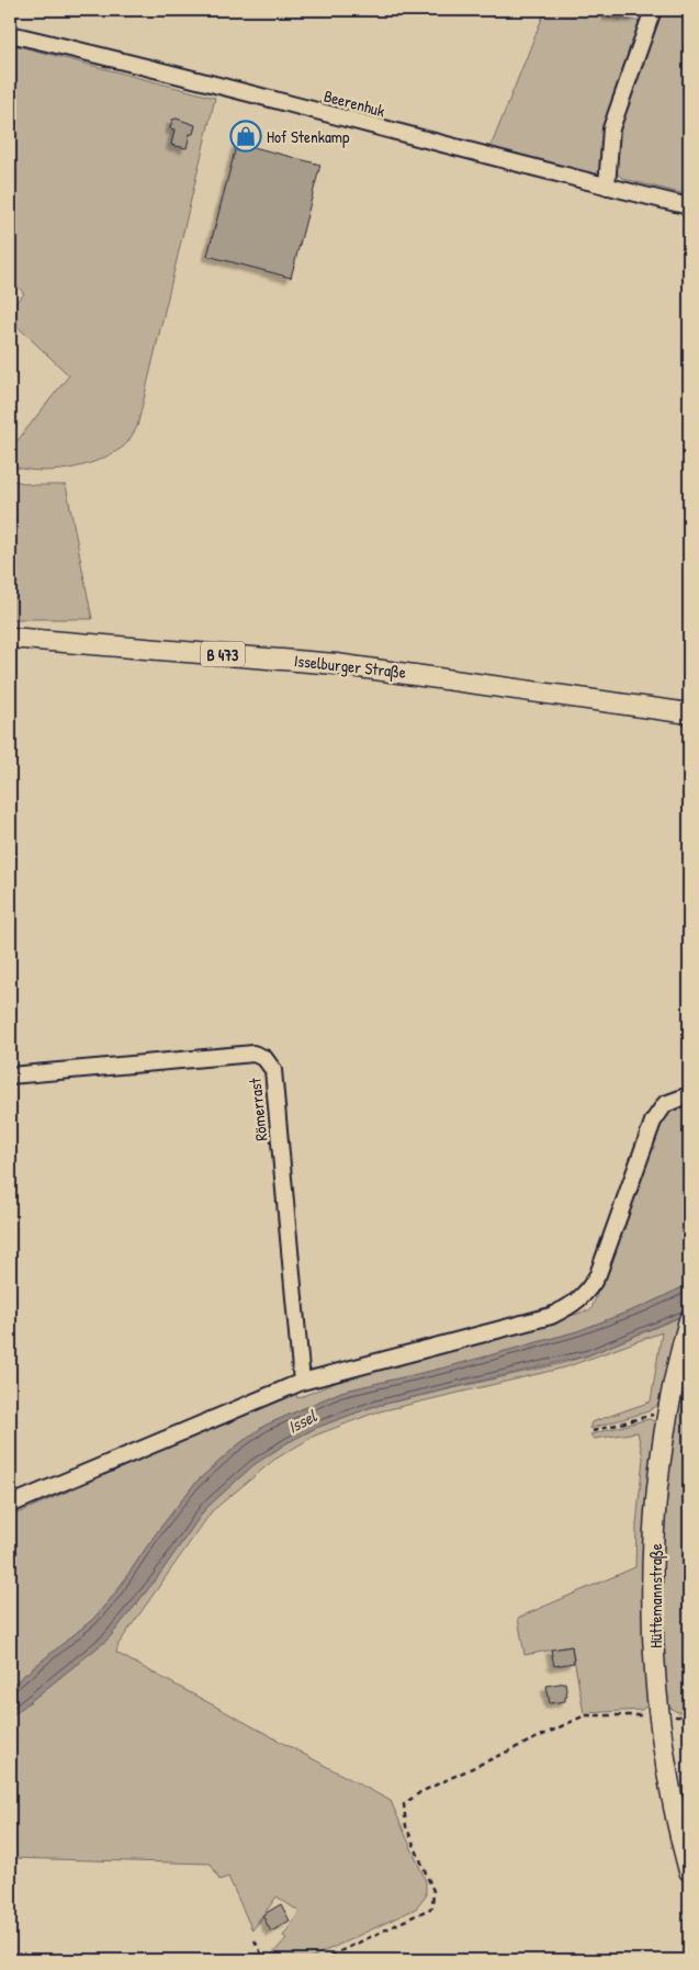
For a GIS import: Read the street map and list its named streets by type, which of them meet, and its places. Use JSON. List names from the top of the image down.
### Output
{
  "streets": {
    "main road": ["B 473", "Isselburger Straße", "Hüttemannstraße"],
    "street": ["Beerenhuk", "Römerrast"]
  },
  "water": ["Issel"],
  "places": {
    "shop": ["Hof Stenkamp"]
  }
}
